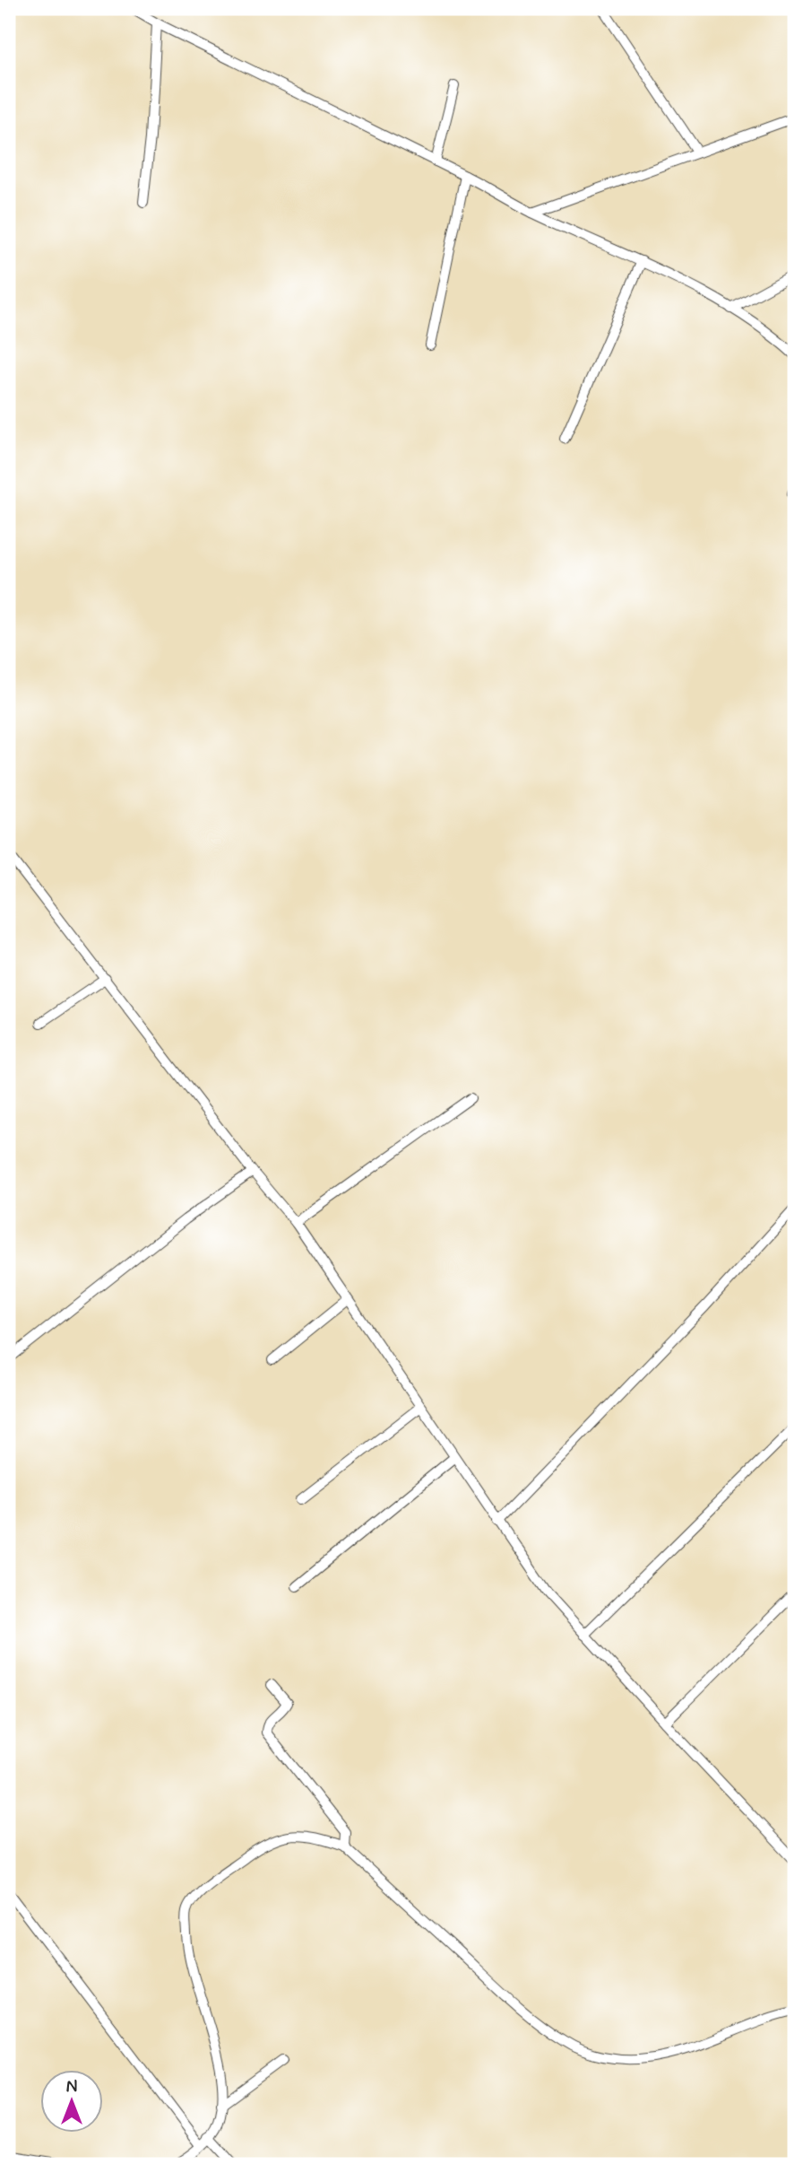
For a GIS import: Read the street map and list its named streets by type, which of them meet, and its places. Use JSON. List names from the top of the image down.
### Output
{
  "north": "top"
}
